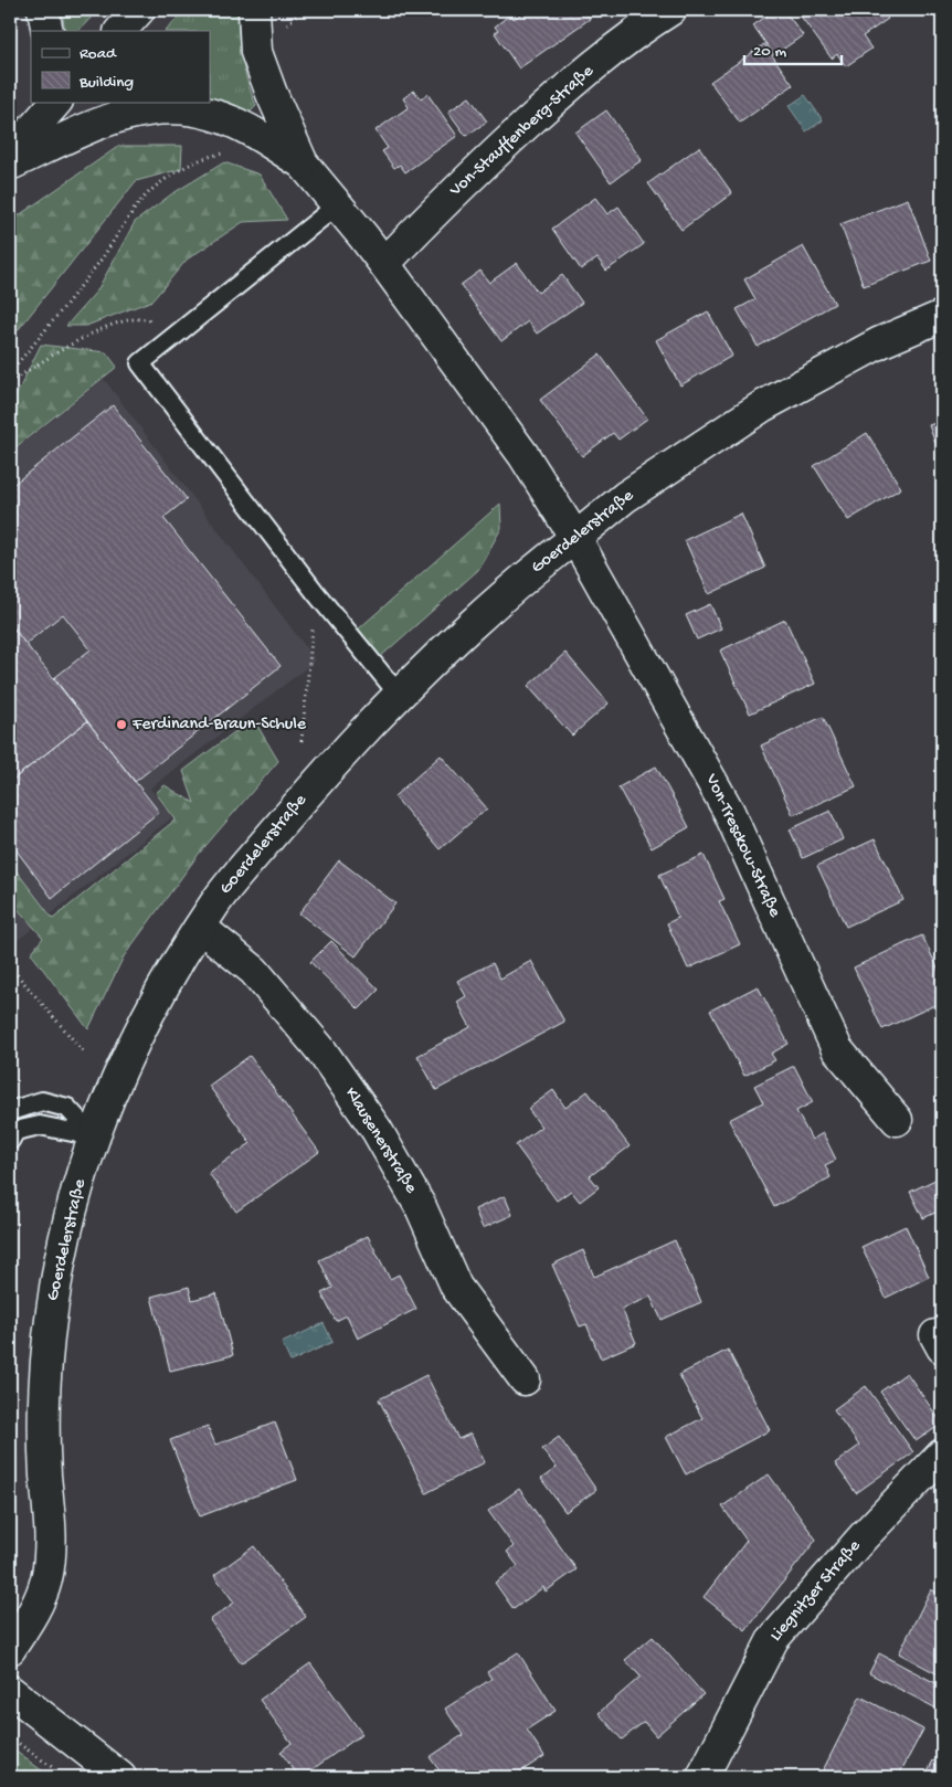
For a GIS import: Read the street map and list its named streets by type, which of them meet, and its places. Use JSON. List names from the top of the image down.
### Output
{
  "streets": {
    "main road": [
      "Von-Stauffenberg-Straße",
      "Goerdelerstraße",
      "Von-Tresckow-Straße",
      "Klausenerstraße",
      "Liegnitzer Straße"
    ]
  },
  "crossings": [
    ["Goerdelerstraße", "Von-Tresckow-Straße"],
    ["Goerdelerstraße", "Klausenerstraße"]
  ],
  "places": ["Ferdinand-Braun-Schule"],
  "legend": ["Road", "Building"],
  "scale_bar": "20 m"
}
